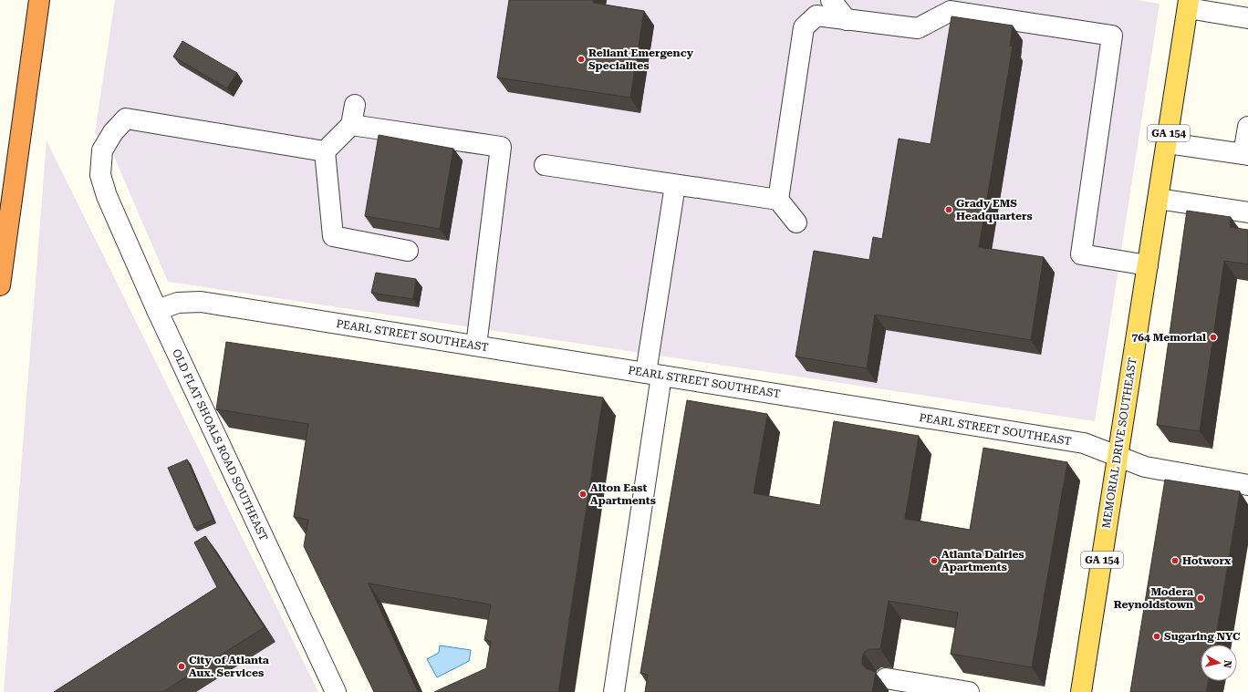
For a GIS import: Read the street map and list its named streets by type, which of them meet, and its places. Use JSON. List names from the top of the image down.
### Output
{
  "streets": {
    "main road": ["GA 154", "MEMORIAL DRIVE SOUTHEAST"],
    "street": ["PEARL STREET SOUTHEAST", "OLD FLAT SHOALS ROAD SOUTHEAST"]
  },
  "crossings": [
    ["PEARL STREET SOUTHEAST", "MEMORIAL DRIVE SOUTHEAST"],
    ["PEARL STREET SOUTHEAST", "OLD FLAT SHOALS ROAD SOUTHEAST"]
  ],
  "places": [
    "Reliant Emergency Specialites",
    "Grady EMS Headquarters",
    "764 Memorial",
    "Alton East Apartments",
    "Atlanta Dairies Apartments",
    "Hotworx",
    "Modera Reynoldstown",
    "Sugaring NYC",
    "City of Atlanta Aux. Services"
  ],
  "north": "right"
}
